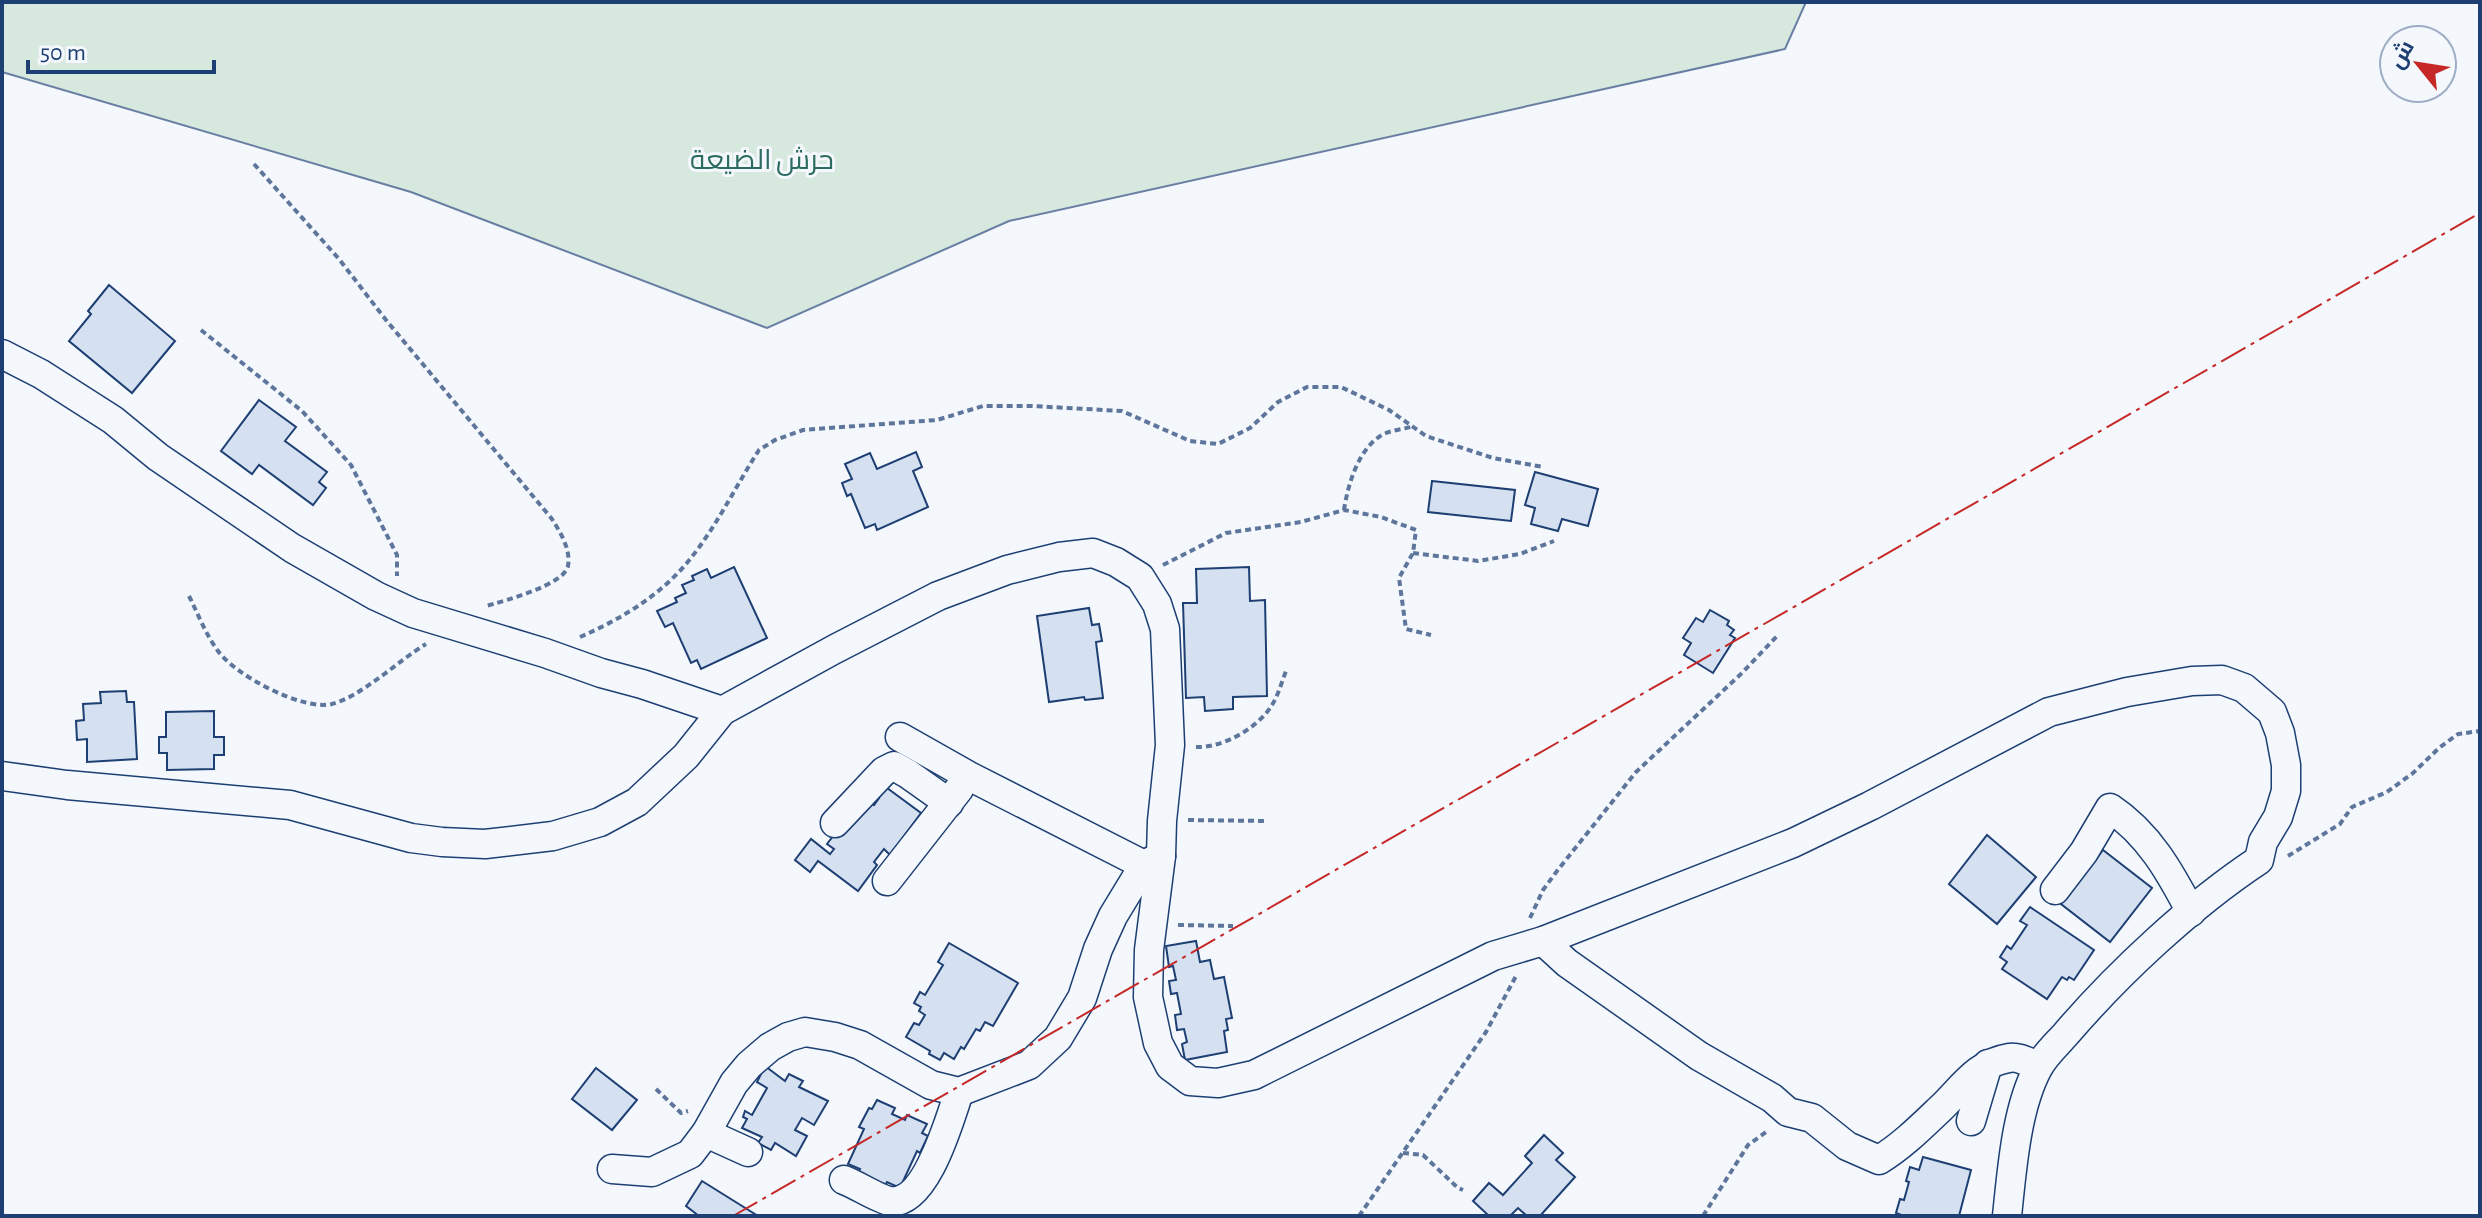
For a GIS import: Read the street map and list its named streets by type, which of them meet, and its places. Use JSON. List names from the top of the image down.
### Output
{
  "parks": ["حرش الضيعة"],
  "scale_bar": "50 m",
  "north": "top left"
}
